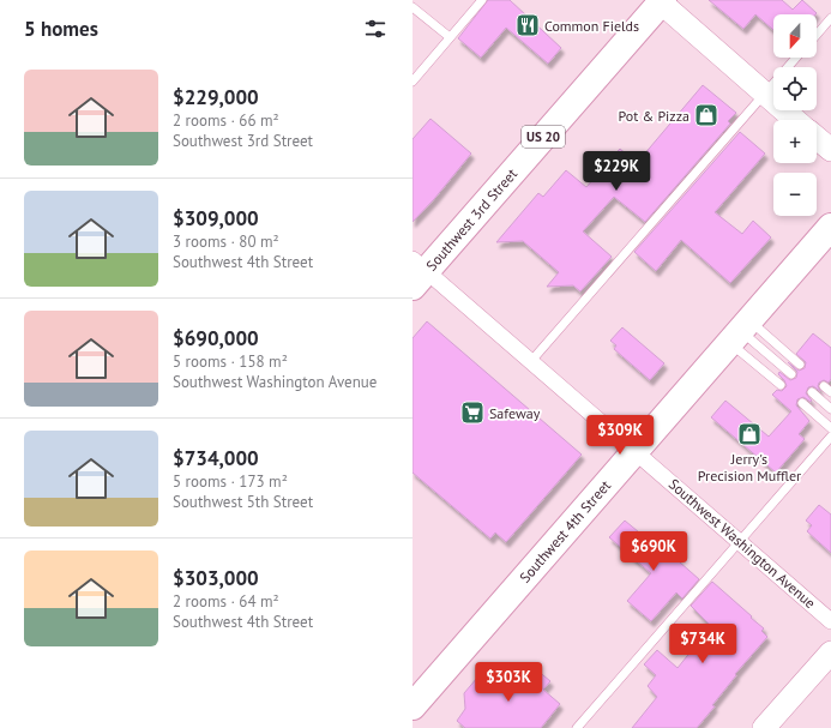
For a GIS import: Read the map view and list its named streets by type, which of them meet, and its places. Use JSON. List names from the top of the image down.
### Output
{
  "streets": {
    "highway": ["US 20", "Southwest 3rd Street", "Southwest 4th Street"],
    "street": ["Southwest Washington Avenue"]
  },
  "crossings": [
    ["Southwest 3rd Street", "Southwest Washington Avenue"],
    ["Southwest 4th Street", "Southwest Washington Avenue"]
  ],
  "places": {
    "restaurant": ["Common Fields"],
    "shop": ["Pot & Pizza", "Jerry's Precision Muffler"],
    "supermarket": ["Safeway"]
  },
  "north": "bottom",
  "page": {
    "heading": "5 homes",
    "map_buttons": ["+", "−"],
    "list": [
      {
        "name": "$229,000",
        "note": "2 rooms · 66 m² · Southwest 3rd Street"
      },
      {
        "name": "$309,000",
        "note": "3 rooms · 80 m² · Southwest 4th Street"
      },
      {
        "name": "$690,000",
        "note": "5 rooms · 158 m² · Southwest Washington Avenue"
      },
      {
        "name": "$734,000",
        "note": "5 rooms · 173 m² · Southwest 5th Street"
      },
      {
        "name": "$303,000",
        "note": "2 rooms · 64 m² · Southwest 4th Street"
      }
    ],
    "price": [
      "$229K",
      "$309K",
      "$690K",
      "$734K",
      "$303K"
    ]
  }
}
